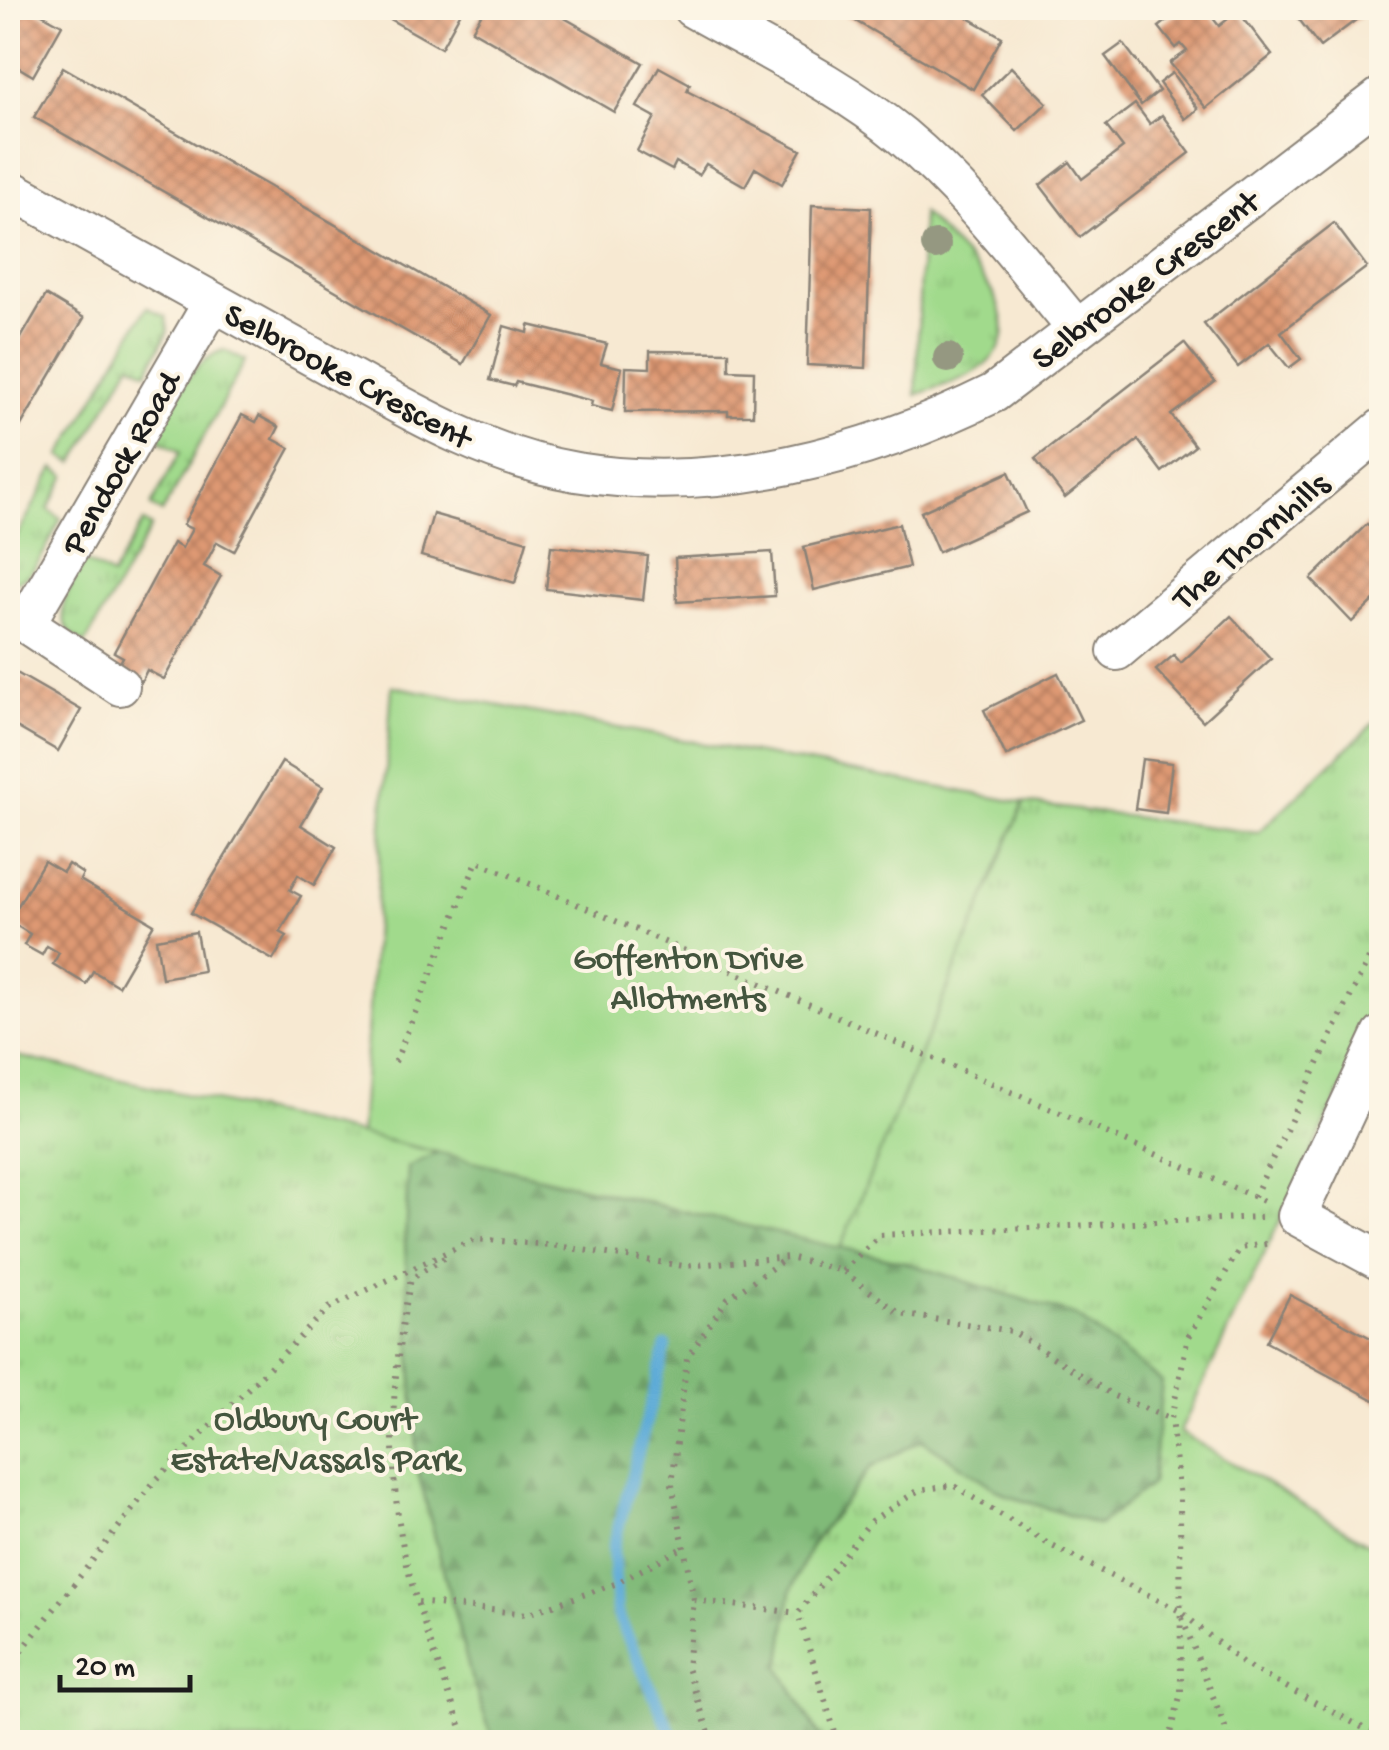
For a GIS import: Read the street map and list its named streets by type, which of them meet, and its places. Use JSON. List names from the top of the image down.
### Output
{
  "streets": {
    "street": ["Selbrooke Crescent", "Pendock Road", "The Thornhills"]
  },
  "crossings": [
    ["Selbrooke Crescent", "Pendock Road"]
  ],
  "parks": ["Goffenton Drive Allotments", "Oldbury Court Estate/Vassals Park"],
  "scale_bar": "20 m"
}
